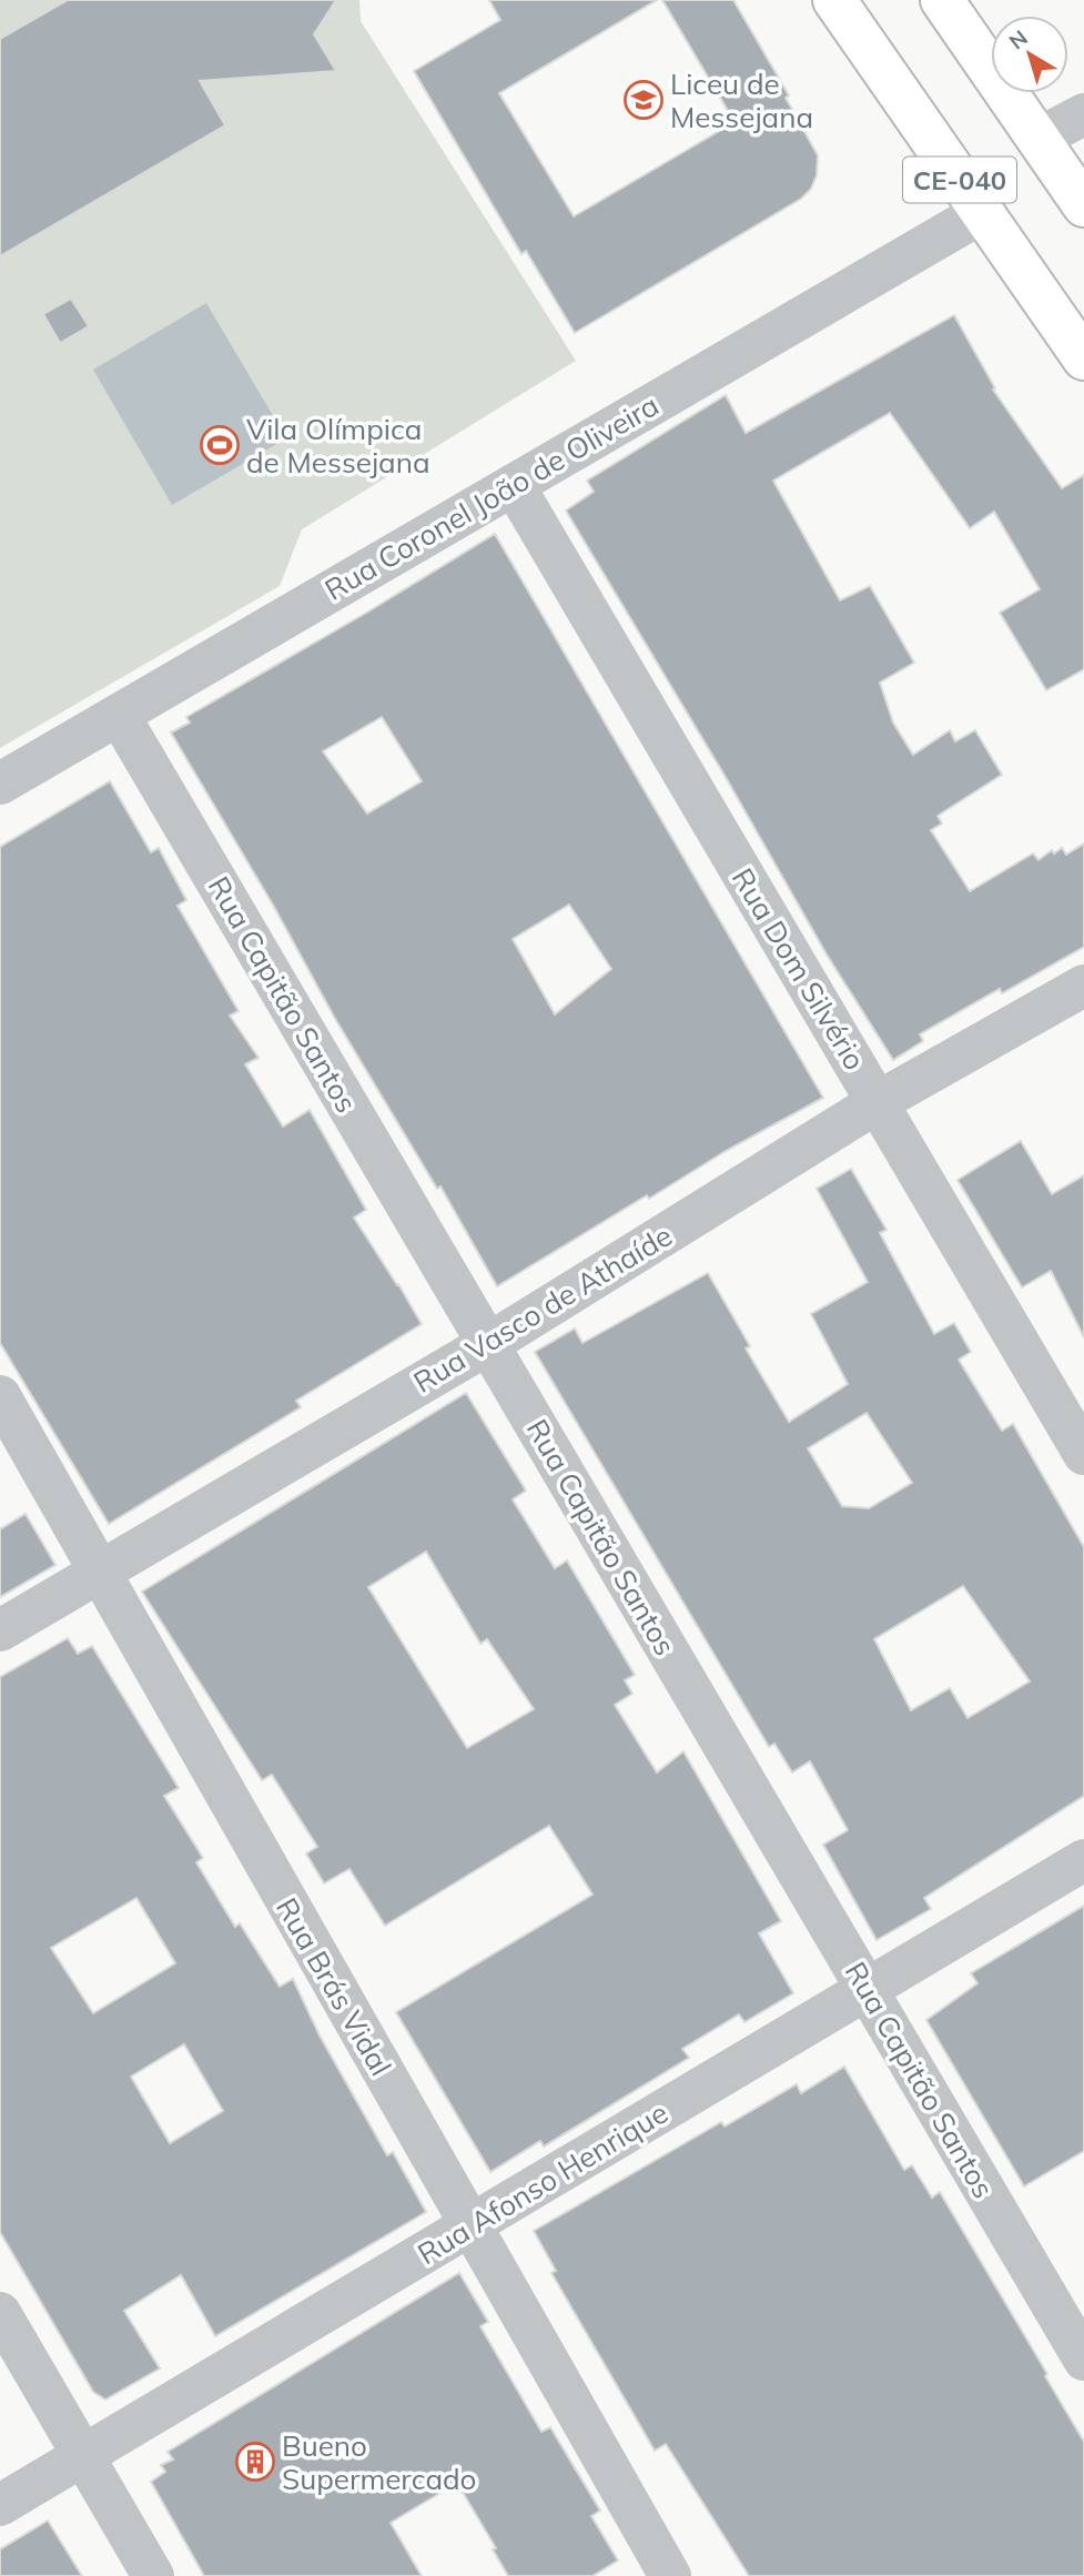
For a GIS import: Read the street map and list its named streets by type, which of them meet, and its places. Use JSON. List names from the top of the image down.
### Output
{
  "streets": {
    "highway": ["CE-040"],
    "street": [
      "Rua Coronel João de Oliveira",
      "Rua Dom Silvério",
      "Rua Capitão Santos",
      "Rua Vasco de Athaíde",
      "Rua Brás Vidal",
      "Rua Afonso Henrique"
    ]
  },
  "crossings": [
    ["CE-040", "Rua Coronel João de Oliveira"],
    ["Rua Coronel João de Oliveira", "Rua Dom Silvério"],
    ["Rua Coronel João de Oliveira", "Rua Capitão Santos"],
    ["Rua Dom Silvério", "Rua Vasco de Athaíde"],
    ["Rua Capitão Santos", "Rua Vasco de Athaíde"],
    ["Rua Capitão Santos", "Rua Afonso Henrique"],
    ["Rua Vasco de Athaíde", "Rua Brás Vidal"],
    ["Rua Brás Vidal", "Rua Afonso Henrique"]
  ],
  "places": {
    "school or university": ["Liceu de Messejana"],
    "sports": ["Vila Olímpica de Messejana"],
    "building": ["Bueno Supermercado"]
  },
  "north": "top left"
}
